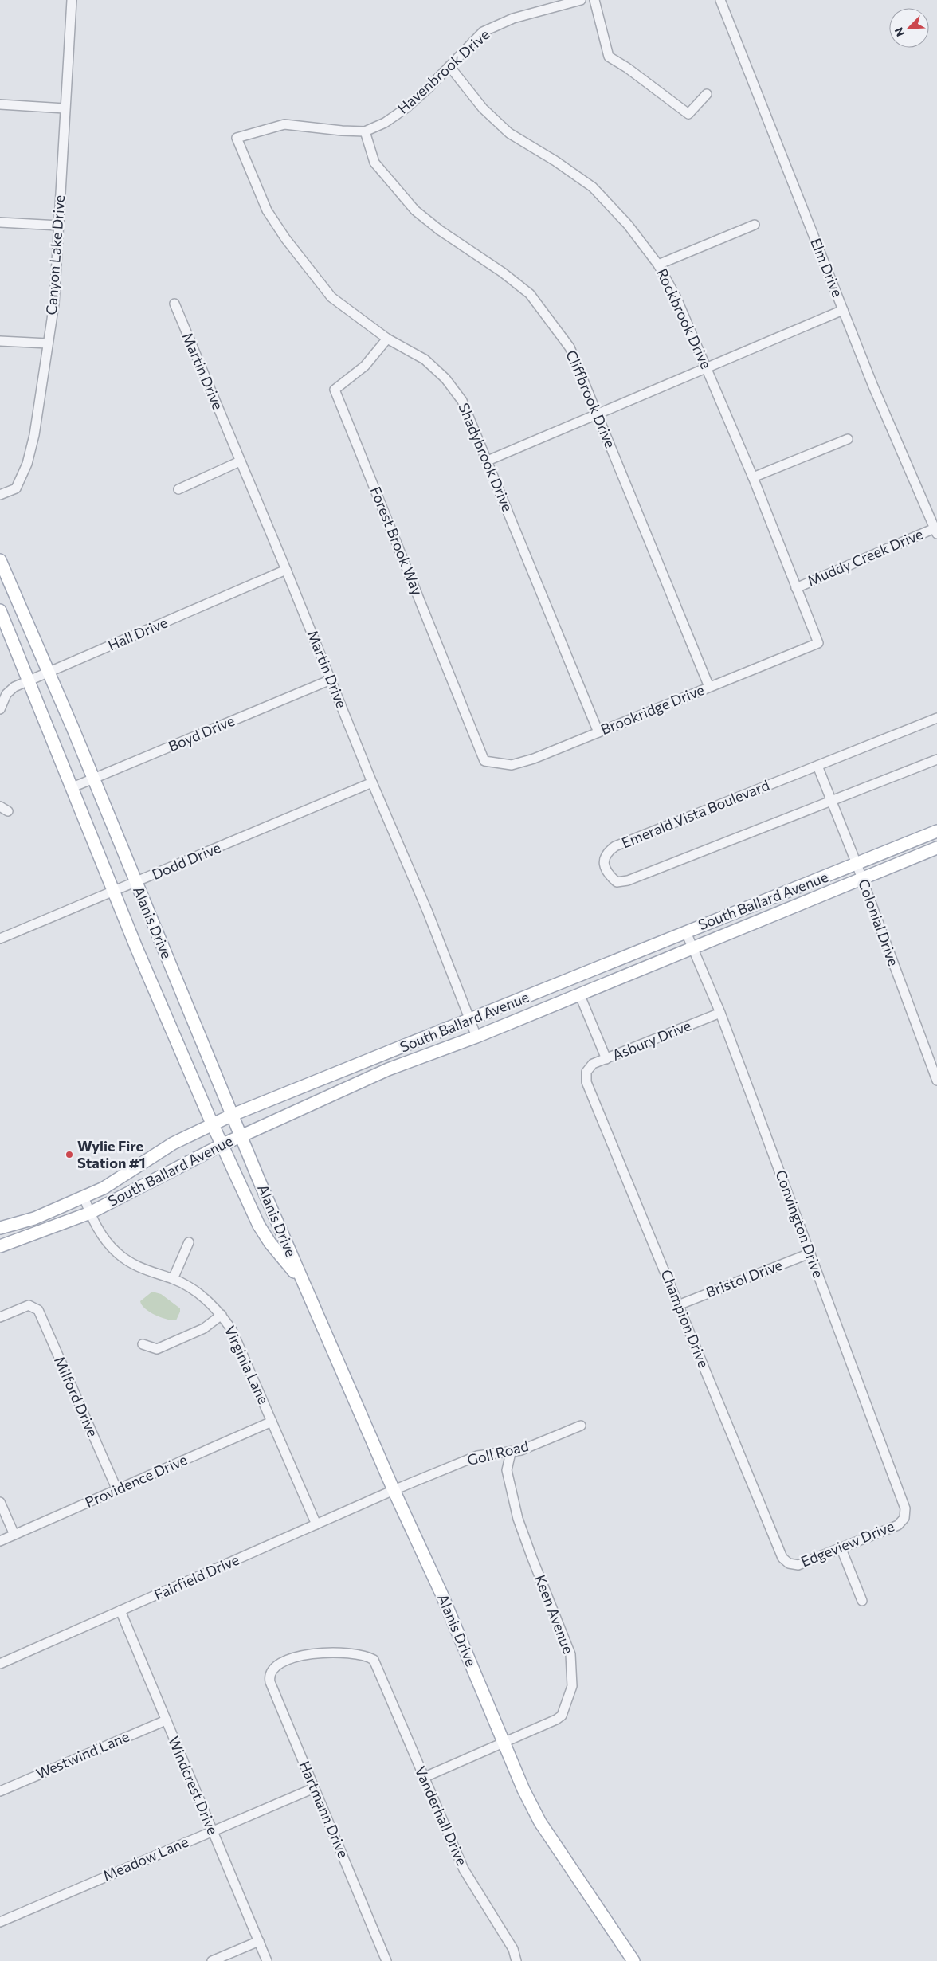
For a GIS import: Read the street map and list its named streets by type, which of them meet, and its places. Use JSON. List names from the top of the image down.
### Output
{
  "streets": {
    "main road": ["South Ballard Avenue", "Alanis Drive"],
    "street": [
      "Havenbrook Drive",
      "Canyon Lake Drive",
      "Elm Drive",
      "Rockbrook Drive",
      "Martin Drive",
      "Cliffbrook Drive",
      "Shadybrook Drive",
      "Forest Brook Way",
      "Muddy Creek Drive",
      "Hall Drive",
      "Brookridge Drive",
      "Boyd Drive",
      "Emerald Vista Boulevard",
      "Dodd Drive",
      "Colonial Drive",
      "Asbury Drive",
      "Convington Drive",
      "Bristol Drive",
      "Champion Drive",
      "Virginia Lane",
      "Milford Drive",
      "Goll Road",
      "Providence Drive",
      "Edgeview Drive",
      "Fairfield Drive",
      "Keen Avenue",
      "Westwind Lane",
      "Windcrest Drive",
      "Hartmann Drive",
      "Vanderhall Drive",
      "Meadow Lane"
    ]
  },
  "crossings": [
    ["Havenbrook Drive", "Rockbrook Drive"],
    ["Havenbrook Drive", "Cliffbrook Drive"],
    ["Havenbrook Drive", "Shadybrook Drive"],
    ["Elm Drive", "Muddy Creek Drive"],
    ["Rockbrook Drive", "Muddy Creek Drive"],
    ["Rockbrook Drive", "Brookridge Drive"],
    ["Martin Drive", "Hall Drive"],
    ["Martin Drive", "Boyd Drive"],
    ["Martin Drive", "Dodd Drive"],
    ["Martin Drive", "South Ballard Avenue"],
    ["Cliffbrook Drive", "Brookridge Drive"],
    ["Shadybrook Drive", "Forest Brook Way"],
    ["Shadybrook Drive", "Brookridge Drive"],
    ["Forest Brook Way", "Brookridge Drive"],
    ["Hall Drive", "Alanis Drive"],
    ["Boyd Drive", "Alanis Drive"],
    ["Emerald Vista Boulevard", "Colonial Drive"],
    ["Dodd Drive", "Alanis Drive"],
    ["South Ballard Avenue", "Alanis Drive"],
    ["South Ballard Avenue", "Colonial Drive"],
    ["South Ballard Avenue", "Convington Drive"],
    ["South Ballard Avenue", "Virginia Lane"],
    ["Alanis Drive", "Goll Road"],
    ["Alanis Drive", "Fairfield Drive"],
    ["Alanis Drive", "Keen Avenue"],
    ["Asbury Drive", "Convington Drive"],
    ["Asbury Drive", "Champion Drive"],
    ["Convington Drive", "Bristol Drive"],
    ["Convington Drive", "Edgeview Drive"],
    ["Bristol Drive", "Champion Drive"],
    ["Champion Drive", "Edgeview Drive"],
    ["Virginia Lane", "Providence Drive"],
    ["Virginia Lane", "Fairfield Drive"],
    ["Milford Drive", "Providence Drive"],
    ["Goll Road", "Fairfield Drive"],
    ["Goll Road", "Keen Avenue"],
    ["Fairfield Drive", "Windcrest Drive"],
    ["Keen Avenue", "Vanderhall Drive"],
    ["Westwind Lane", "Windcrest Drive"],
    ["Windcrest Drive", "Meadow Lane"],
    ["Hartmann Drive", "Vanderhall Drive"],
    ["Hartmann Drive", "Meadow Lane"]
  ],
  "places": ["Wylie Fire Station #1"],
  "north": "bottom left"
}
